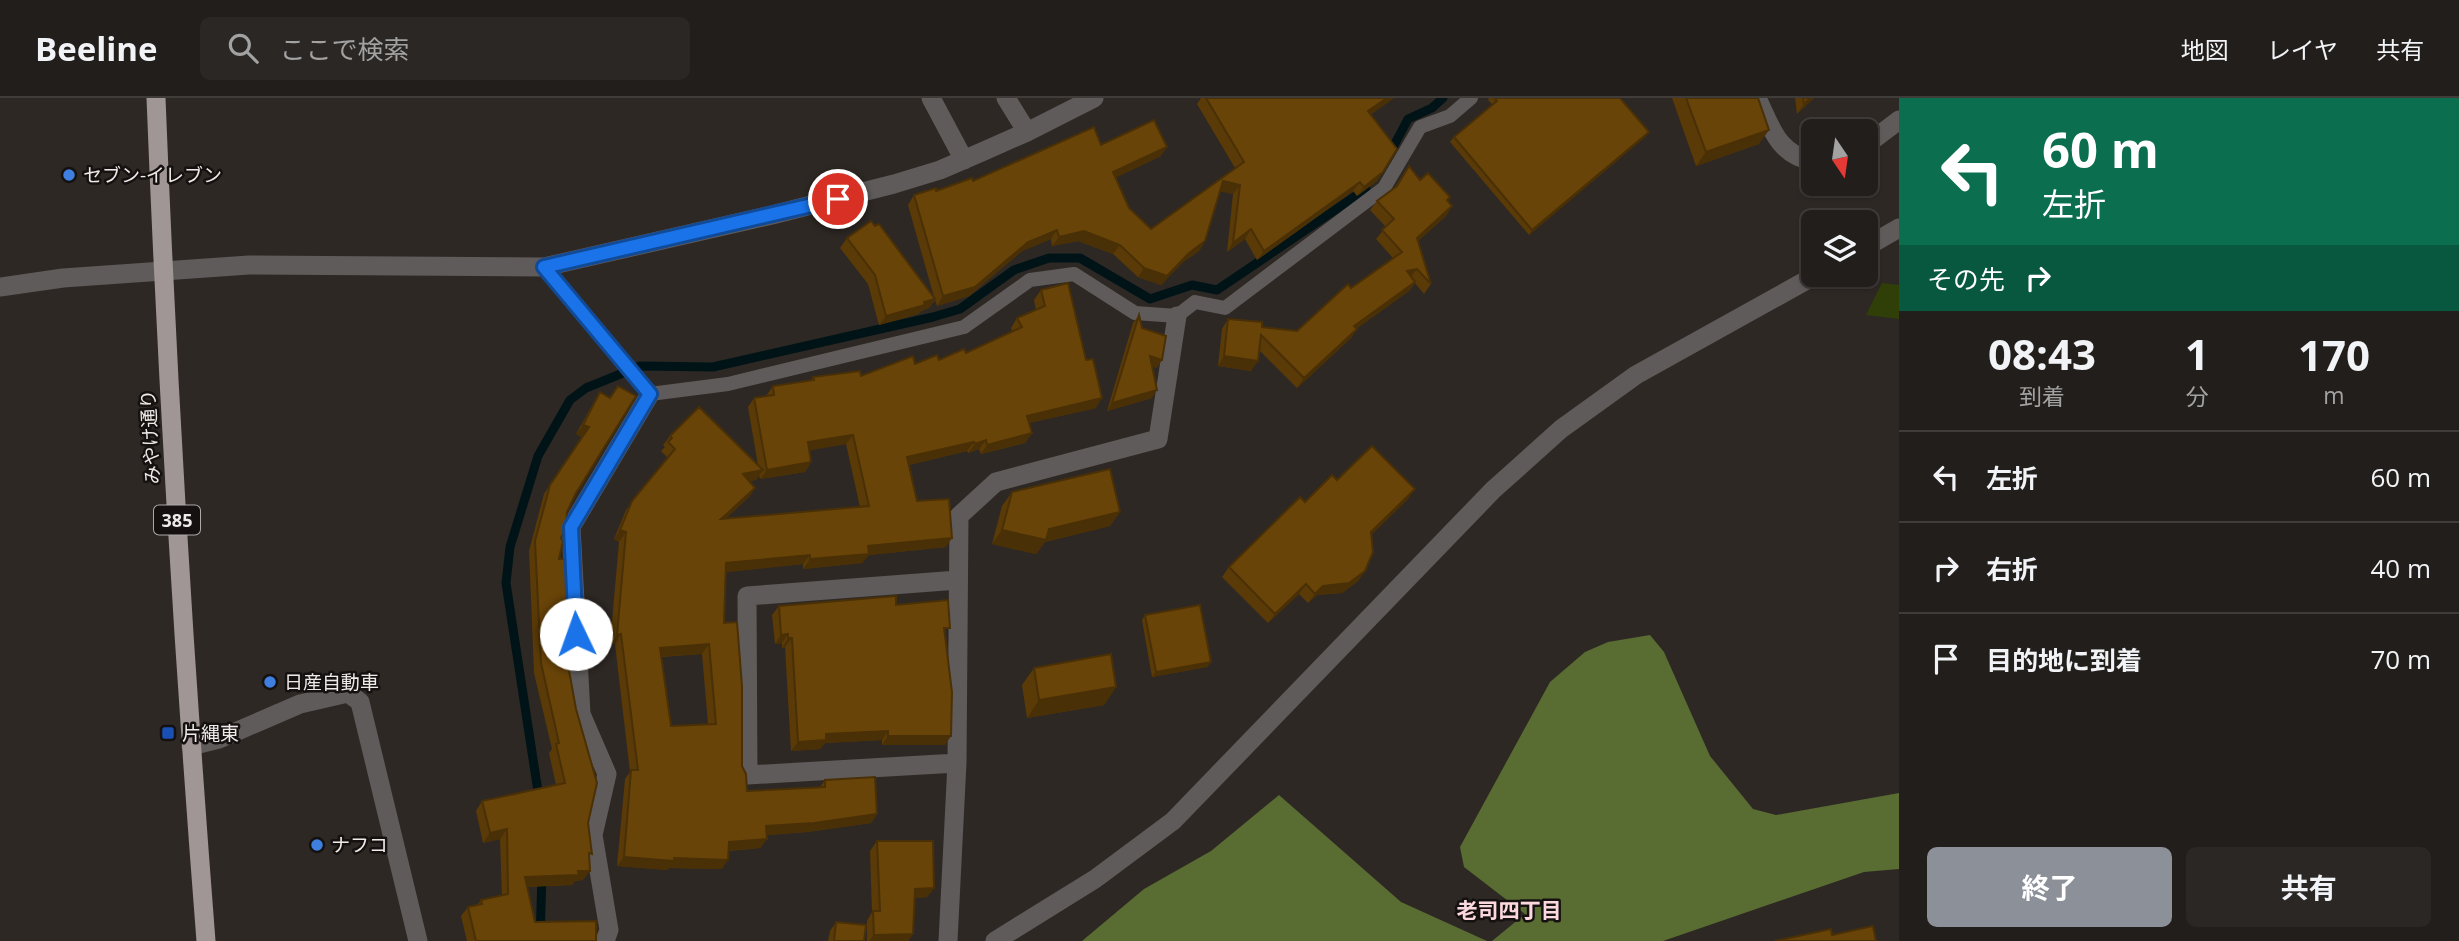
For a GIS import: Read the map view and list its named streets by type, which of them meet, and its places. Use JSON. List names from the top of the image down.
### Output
{
  "streets": {
    "highway": ["みやけ通り", "385"]
  },
  "districts": ["老司四丁目"],
  "places": {
    "other": ["セブン-イレブン", "日産自動車", "ナフコ"],
    "transit": ["片縄東"]
  },
  "north": "bottom",
  "page": {
    "header": "Beeline",
    "search": "ここで検索",
    "nav": ["地図", "レイヤ", "共有"],
    "turn": ["60 m", "左折"],
    "then": "その先",
    "eta": [
      "08:43",
      "到着",
      "1",
      "分",
      "170",
      "m"
    ],
    "list": [
      {
        "name": "左折",
        "value": "60 m"
      },
      {
        "name": "右折",
        "value": "40 m"
      },
      {
        "name": "目的地に到着",
        "value": "70 m"
      }
    ],
    "buttons": ["終了", "共有"]
  }
}
